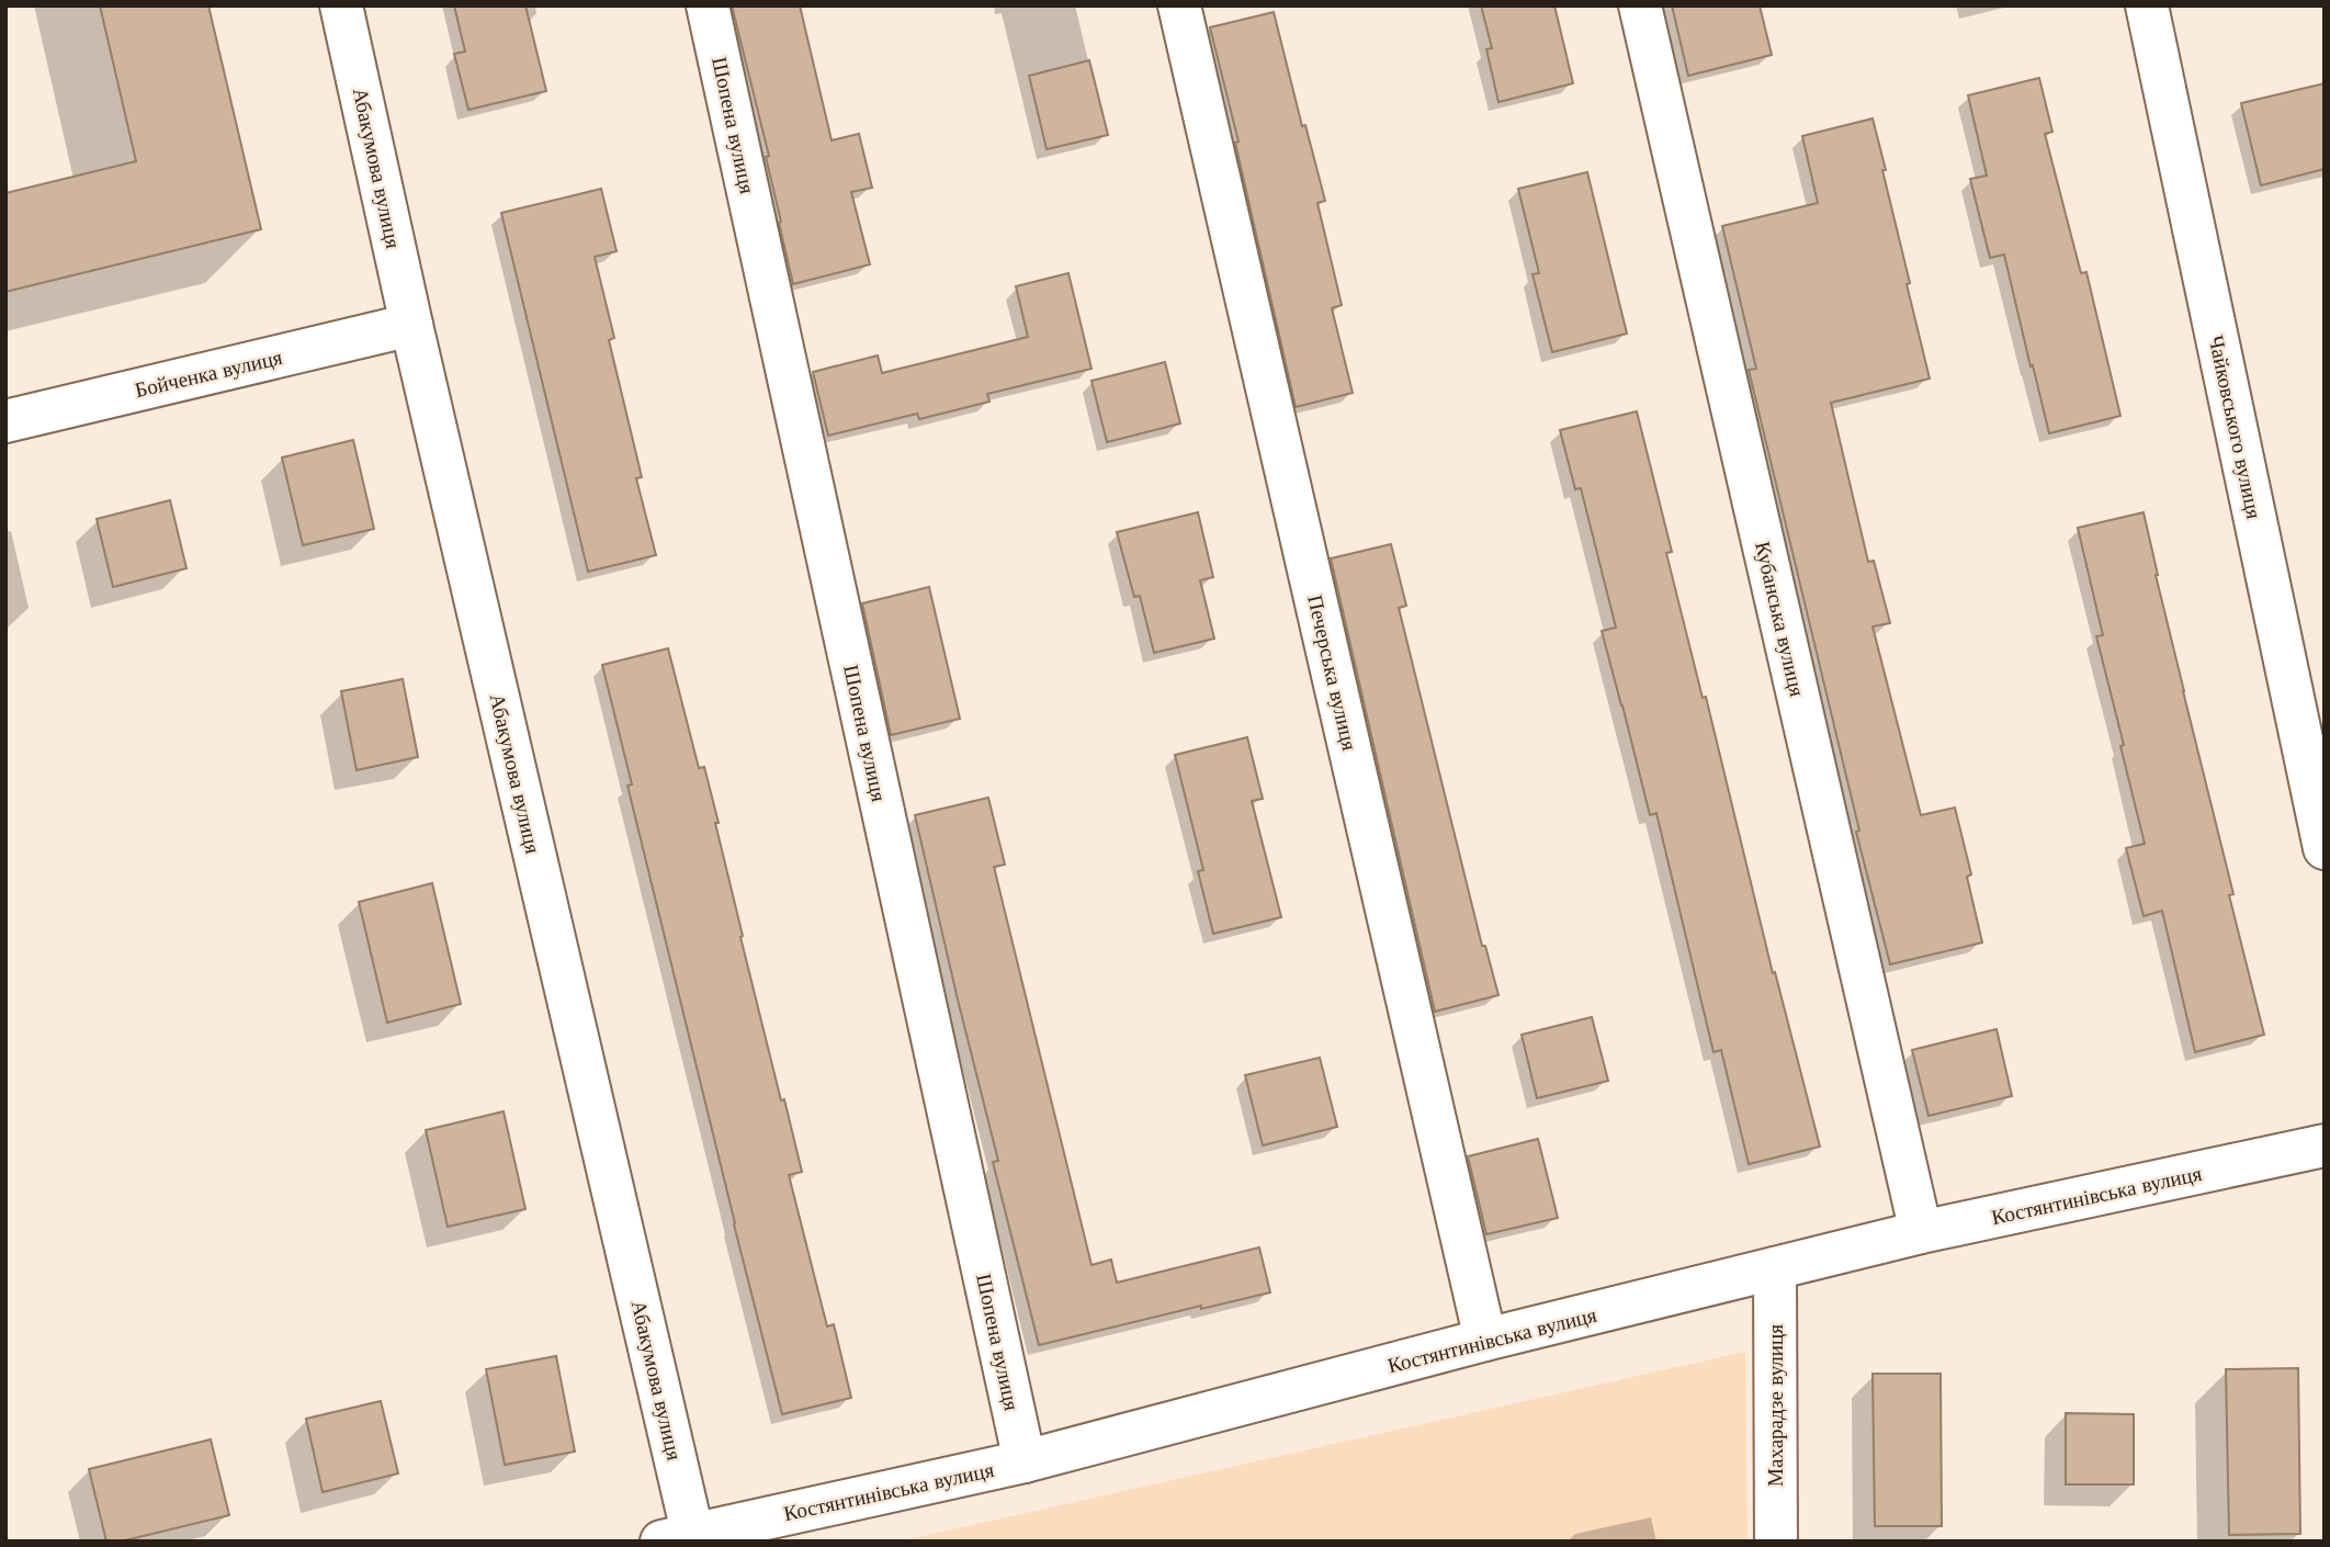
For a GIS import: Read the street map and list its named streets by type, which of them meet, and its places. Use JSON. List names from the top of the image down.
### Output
{
  "streets": {
    "street": [
      "Шопена вулиця",
      "Абакумова вулиця",
      "Бойченка вулиця",
      "Чайковського вулиця",
      "Кубанська вулиця",
      "Печерська вулиця",
      "Костянтинівська вулиця",
      "Махарадзе вулиця"
    ]
  },
  "crossings": [
    ["Шопена вулиця", "Костянтинівська вулиця"],
    ["Абакумова вулиця", "Бойченка вулиця"],
    ["Абакумова вулиця", "Костянтинівська вулиця"],
    ["Кубанська вулиця", "Костянтинівська вулиця"],
    ["Печерська вулиця", "Костянтинівська вулиця"],
    ["Костянтинівська вулиця", "Махарадзе вулиця"]
  ]
}
